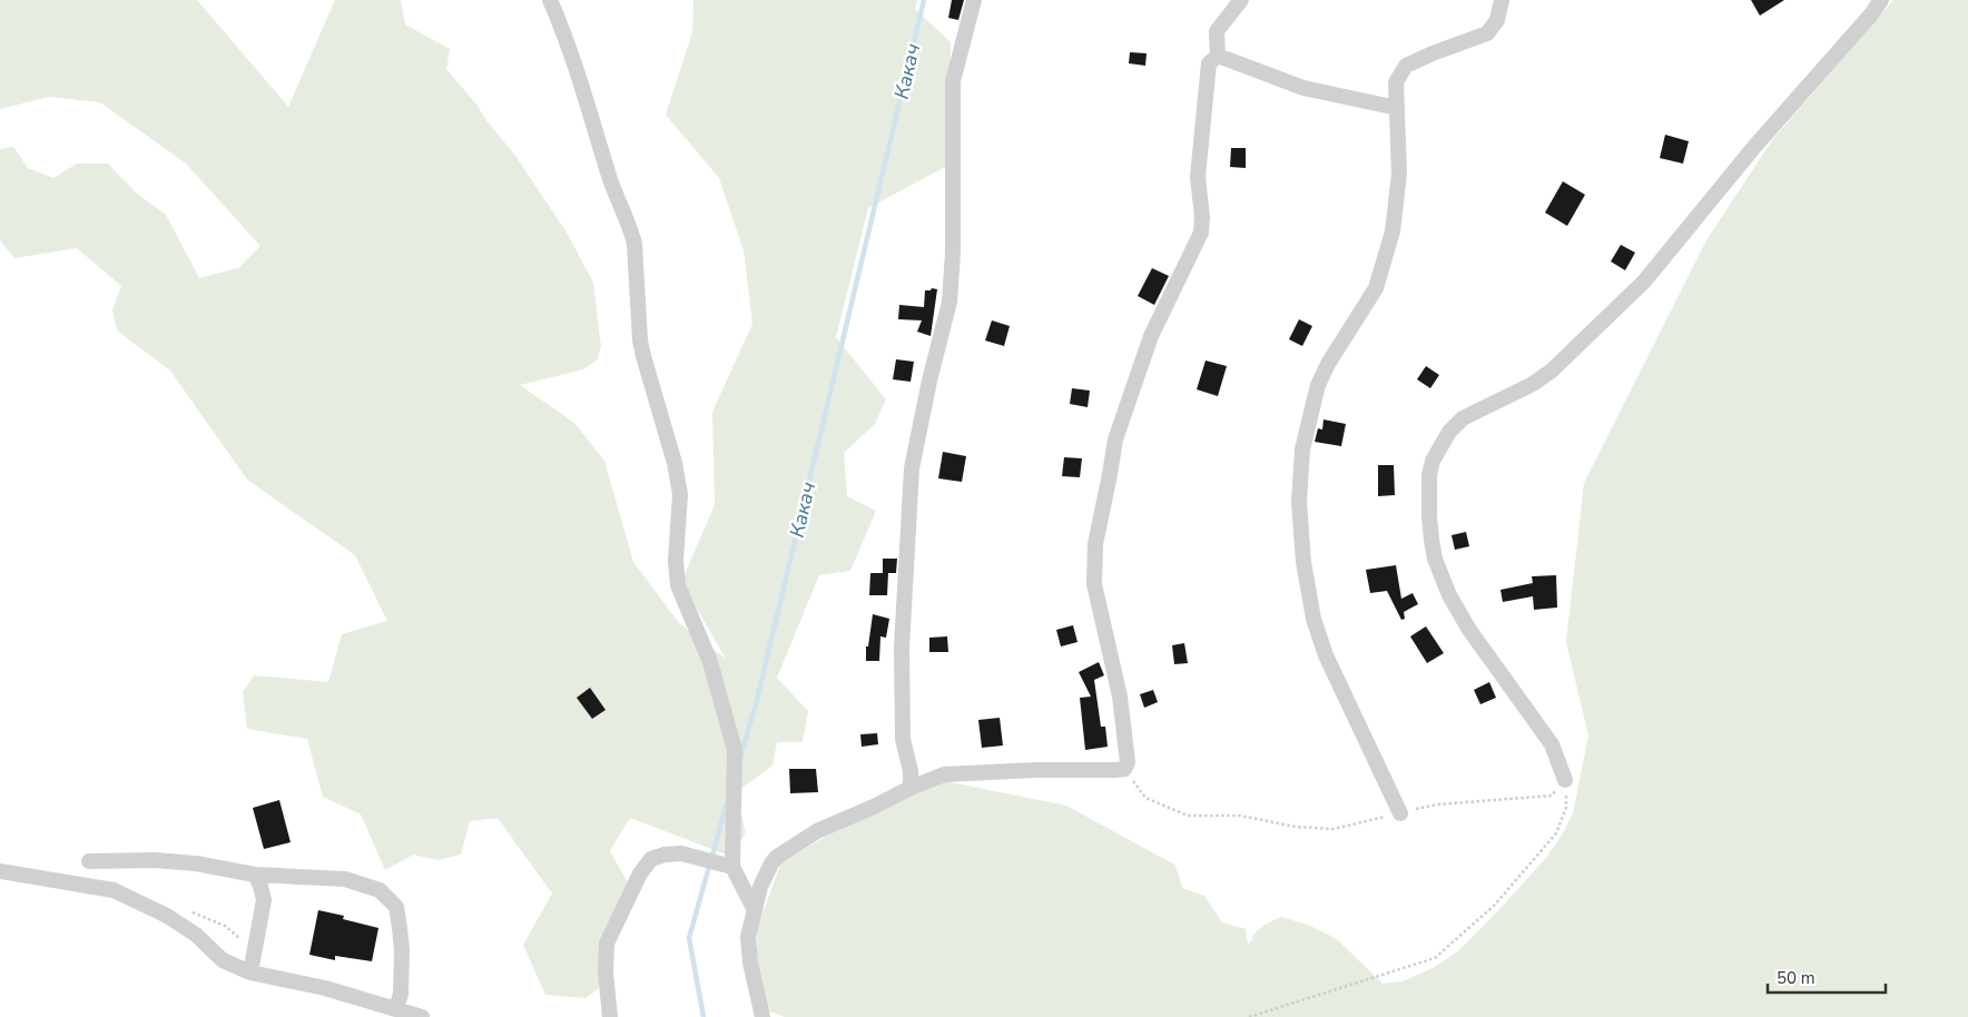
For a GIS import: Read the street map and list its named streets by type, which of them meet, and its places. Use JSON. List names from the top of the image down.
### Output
{
  "water": ["Какач"],
  "scale_bar": "50 m"
}
